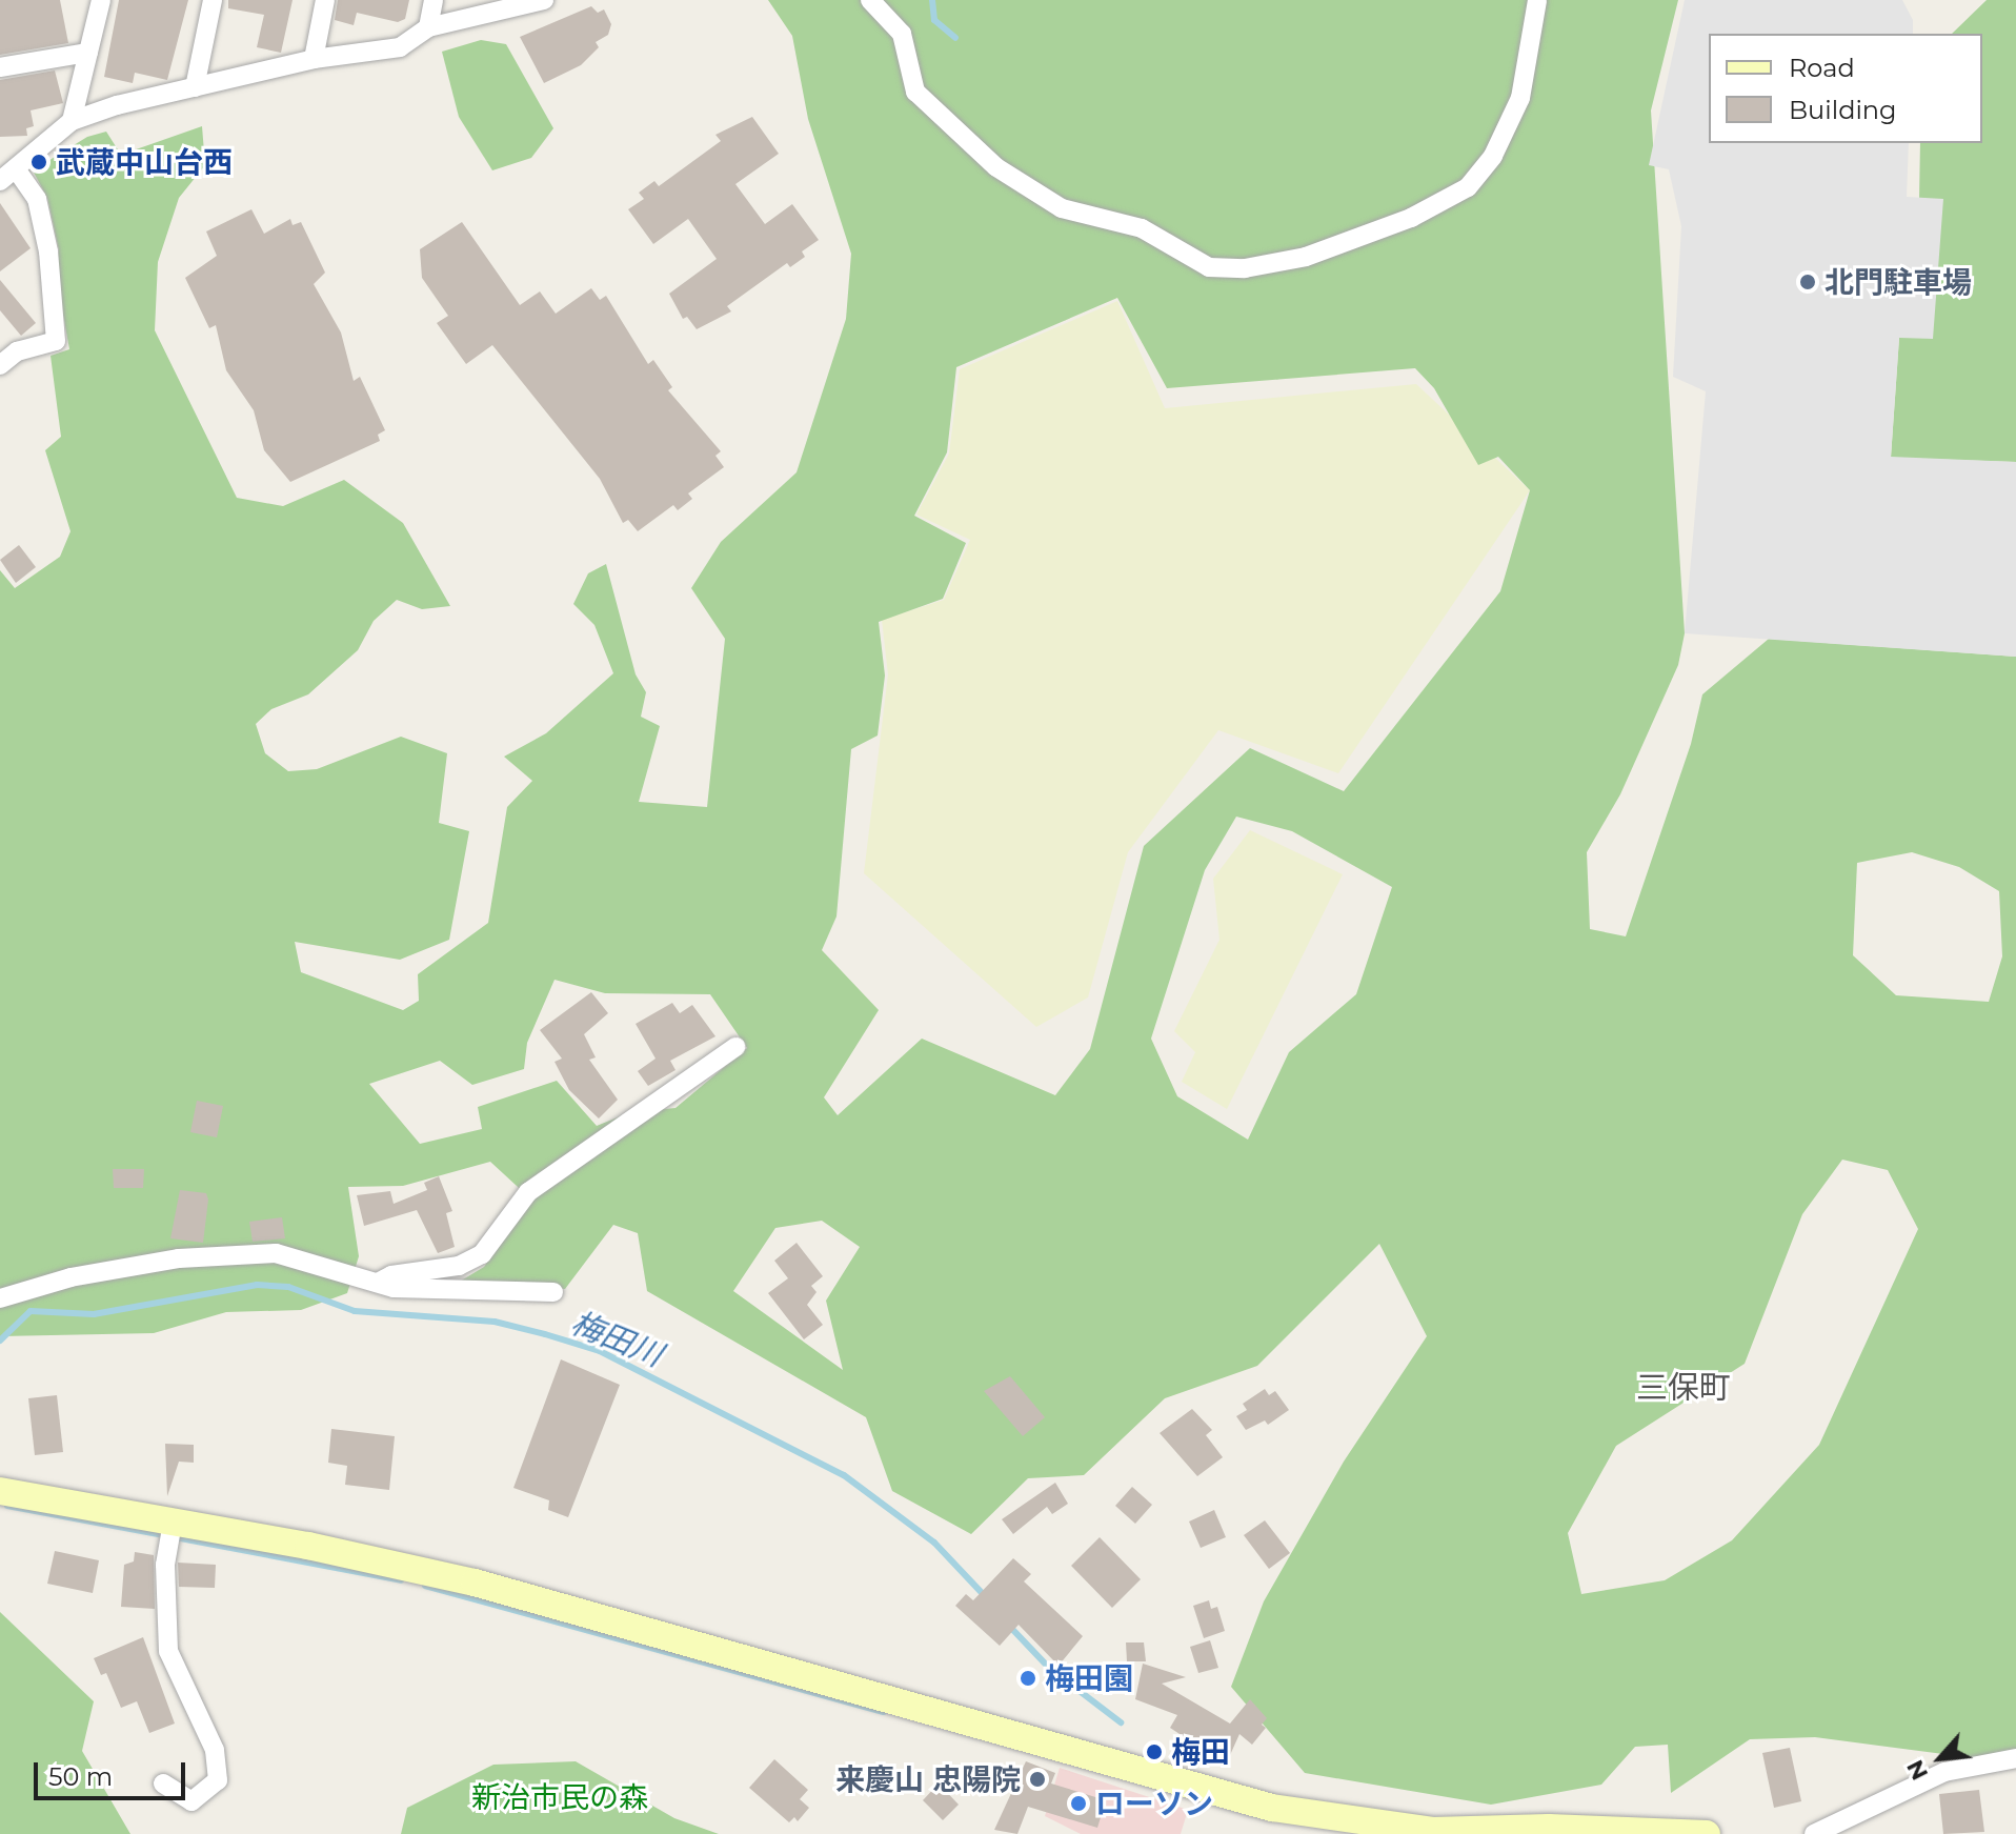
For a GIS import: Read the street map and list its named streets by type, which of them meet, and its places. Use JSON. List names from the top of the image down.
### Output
{
  "districts": ["三保町"],
  "water": ["梅田川"],
  "parks": ["新治市民の森"],
  "places": [
    "武蔵中山台西",
    "北門駐車場",
    "梅田園",
    "梅田",
    "来慶山 忠陽院",
    "ローソン"
  ],
  "legend": ["Road", "Building"],
  "scale_bar": "50 m",
  "north": "bottom left"
}
